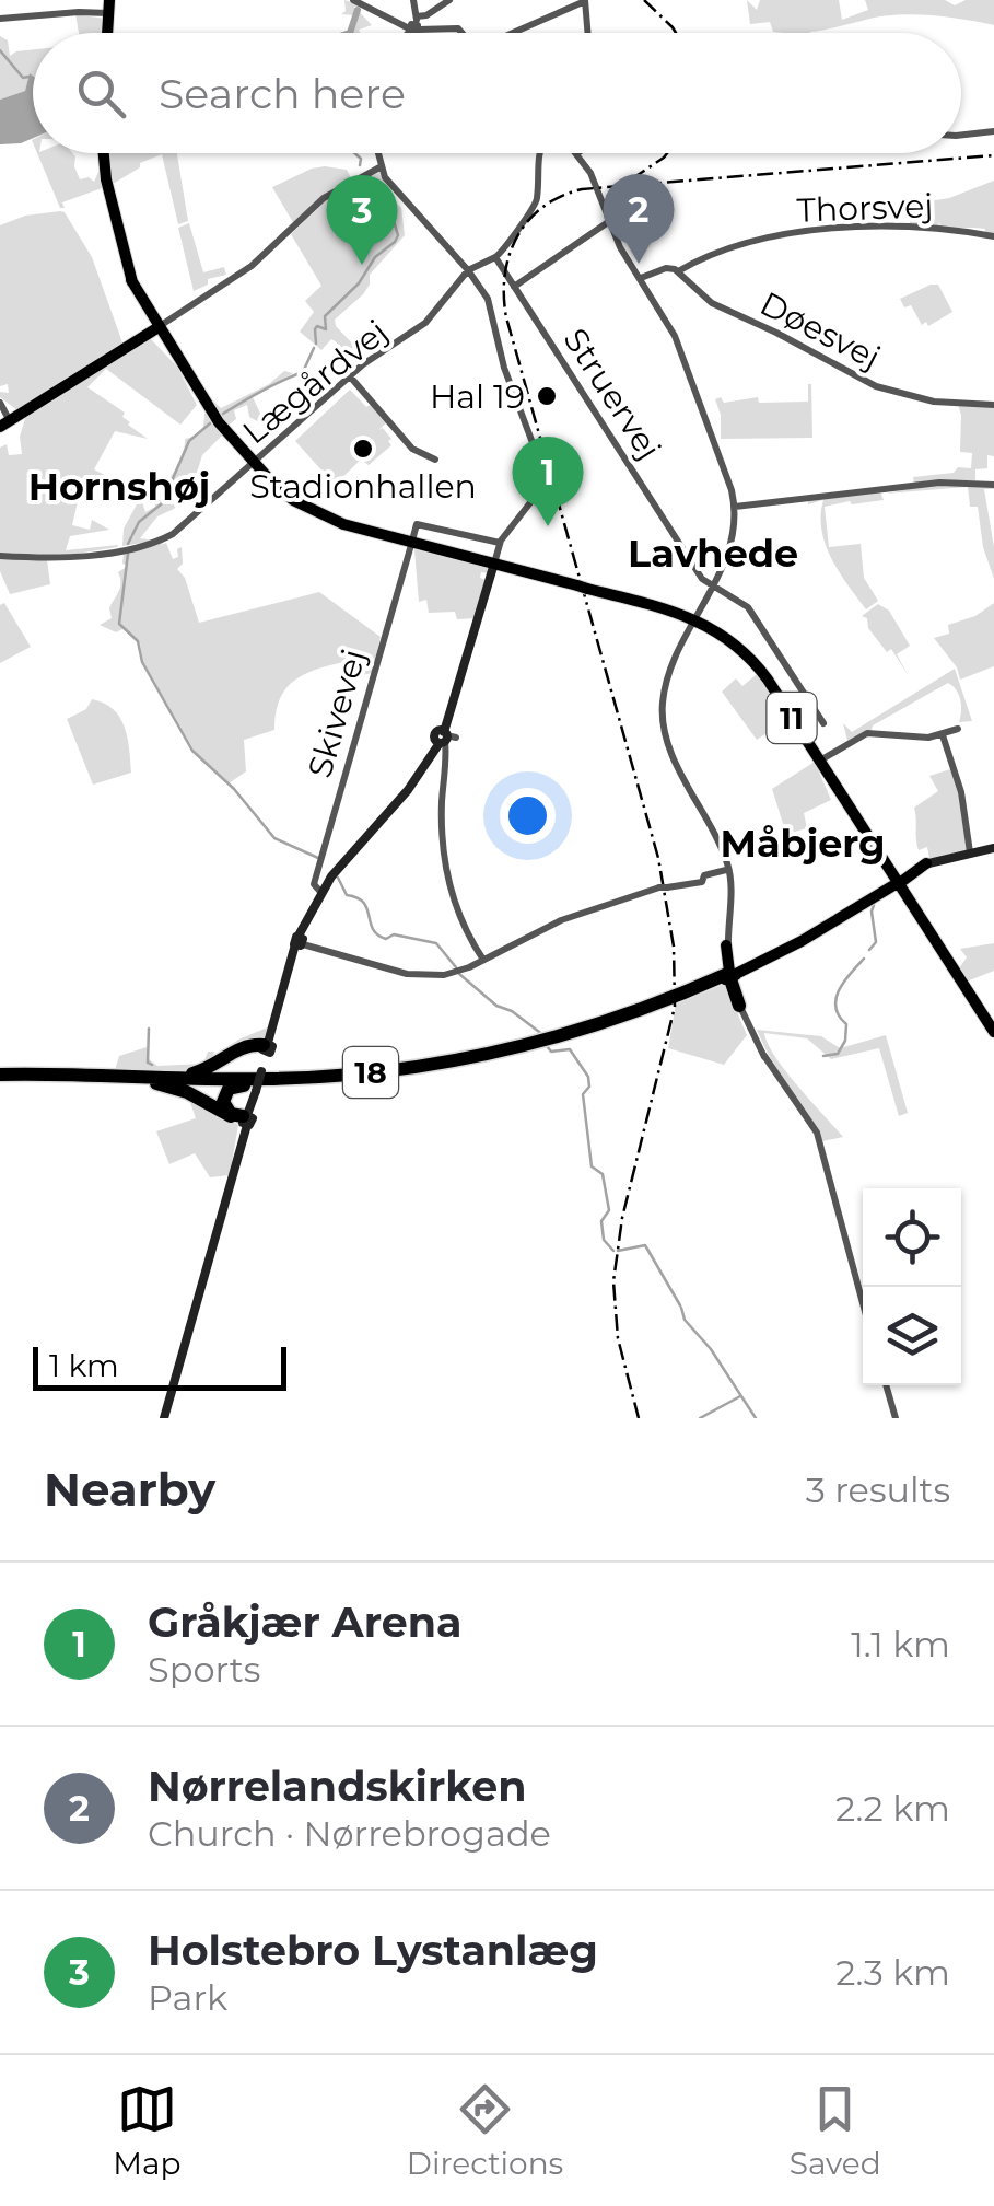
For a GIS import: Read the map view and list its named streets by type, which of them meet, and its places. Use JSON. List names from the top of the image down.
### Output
{
  "streets": {
    "highway": ["18"],
    "main road": ["Skivevej", "11"],
    "street": [
      "Thorsvej",
      "Døesvej",
      "Lægårdvej",
      "Struervej"
    ]
  },
  "crossings": [
    ["Thorsvej", "Døesvej"],
    ["Lægårdvej", "11"],
    ["Skivevej", "11"],
    ["11", "18"]
  ],
  "districts": ["Hornshøj", "Lavhede", "Måbjerg"],
  "places": ["Hal 19", "Stadionhallen"],
  "scale_bar": "1 km",
  "page": {
    "search": "Search here",
    "pins": ["2", "3", "1"],
    "scale": "1 km",
    "heading": ["Nearby", "3 results"],
    "list": [
      {
        "mark": "1",
        "name": "Gråkjær Arena",
        "note": "Sports",
        "value": "1.1 km"
      },
      {
        "mark": "2",
        "name": "Nørrelandskirken",
        "note": "Church · Nørrebrogade",
        "value": "2.2 km"
      },
      {
        "mark": "3",
        "name": "Holstebro Lystanlæg",
        "note": "Park",
        "value": "2.3 km"
      }
    ],
    "nav": ["Map", "Directions", "Saved"]
  }
}
